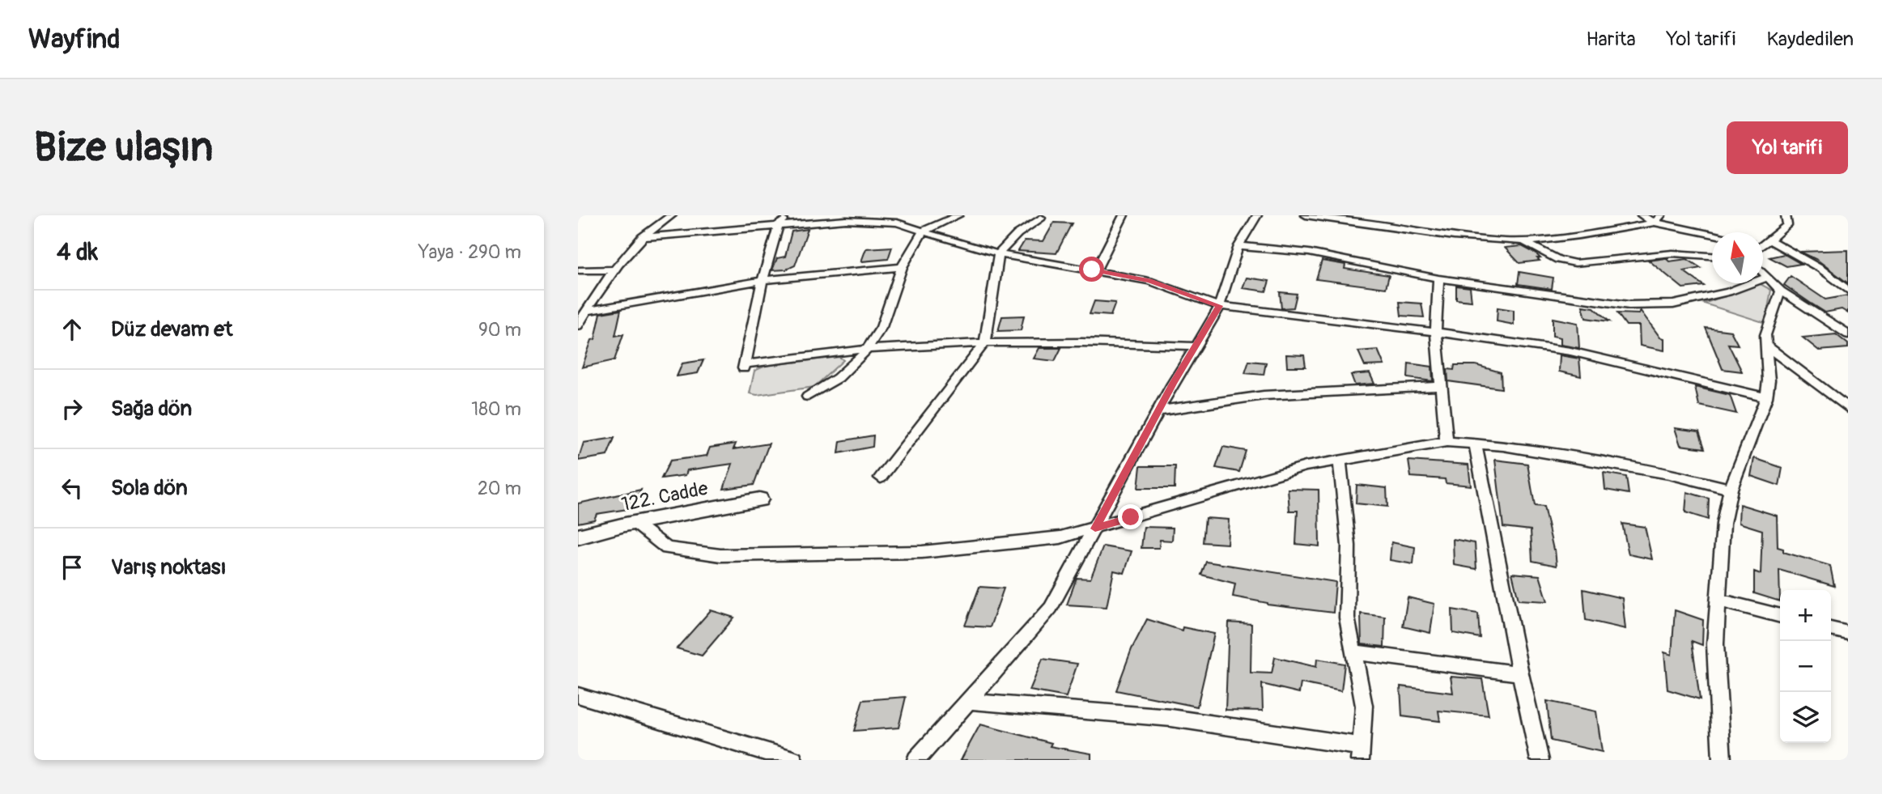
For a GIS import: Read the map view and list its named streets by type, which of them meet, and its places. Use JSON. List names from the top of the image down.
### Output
{
  "streets": {
    "street": ["122. Cadde"]
  },
  "north": "top",
  "page": {
    "header": "Wayfind",
    "nav": ["Harita", "Yol tarifi", "Kaydedilen"],
    "buttons": "Yol tarifi",
    "title": "Bize ulaşın",
    "heading": ["4 dk", "Yaya · 290 m"],
    "list": [
      ["Düz devam et", "90 m"],
      ["Sağa dön", "180 m"],
      ["Sola dön", "20 m"],
      "Varış noktası"
    ],
    "map_buttons": ["+", "−"]
  }
}
